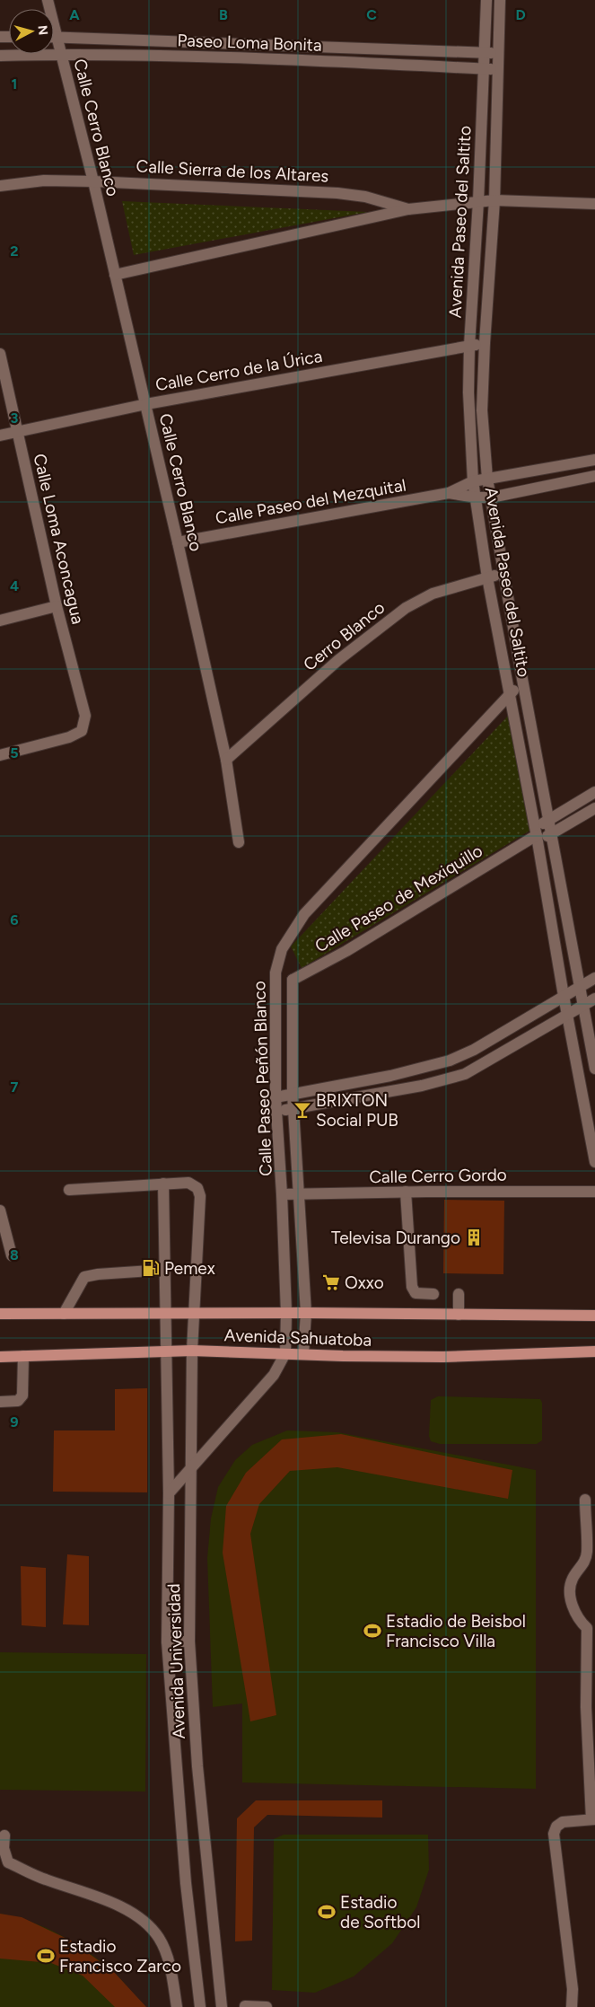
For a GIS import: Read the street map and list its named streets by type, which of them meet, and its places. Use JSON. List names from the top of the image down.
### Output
{
  "streets": {
    "main road": ["Avenida Sahuatoba"],
    "street": [
      "Paseo Loma Bonita",
      "Calle Cerro Blanco",
      "Calle Sierra de los Altares",
      "Avenida Paseo del Saltito",
      "Calle Cerro de la Úrica",
      "Calle Paseo del Mezquital",
      "Calle Loma Aconcagua",
      "Cerro Blanco",
      "Calle Paseo de Mexiquillo",
      "Calle Paseo Peñón Blanco",
      "Calle Cerro Gordo",
      "Avenida Universidad"
    ]
  },
  "crossings": [
    ["Paseo Loma Bonita", "Calle Cerro Blanco"],
    ["Paseo Loma Bonita", "Avenida Paseo del Saltito"],
    ["Calle Cerro Blanco", "Calle Sierra de los Altares"],
    ["Calle Cerro Blanco", "Calle Cerro de la Úrica"],
    ["Calle Cerro Blanco", "Calle Paseo del Mezquital"],
    ["Calle Cerro Blanco", "Cerro Blanco"],
    ["Calle Sierra de los Altares", "Avenida Paseo del Saltito"],
    ["Avenida Paseo del Saltito", "Calle Cerro de la Úrica"],
    ["Avenida Paseo del Saltito", "Calle Paseo del Mezquital"],
    ["Avenida Paseo del Saltito", "Cerro Blanco"],
    ["Avenida Paseo del Saltito", "Calle Paseo de Mexiquillo"],
    ["Avenida Paseo del Saltito", "Calle Paseo Peñón Blanco"],
    ["Calle Cerro de la Úrica", "Calle Loma Aconcagua"],
    ["Calle Paseo de Mexiquillo", "Calle Paseo Peñón Blanco"],
    ["Calle Paseo Peñón Blanco", "Calle Cerro Gordo"],
    ["Calle Paseo Peñón Blanco", "Avenida Sahuatoba"],
    ["Avenida Sahuatoba", "Avenida Universidad"]
  ],
  "places": {
    "bar": ["BRIXTON Social PUB"],
    "building": ["Televisa Durango"],
    "fuel station": ["Pemex"],
    "supermarket": ["Oxxo"],
    "sports": ["Estadio de Beisbol Francisco Villa", "Estadio de Softbol", "Estadio Francisco Zarco"]
  },
  "north": "right",
  "grid": {
    "columns": [
      "A",
      "B",
      "C",
      "D"
    ],
    "rows": [
      "1",
      "2",
      "3",
      "4",
      "5",
      "6",
      "7",
      "8",
      "9"
    ]
  }
}
